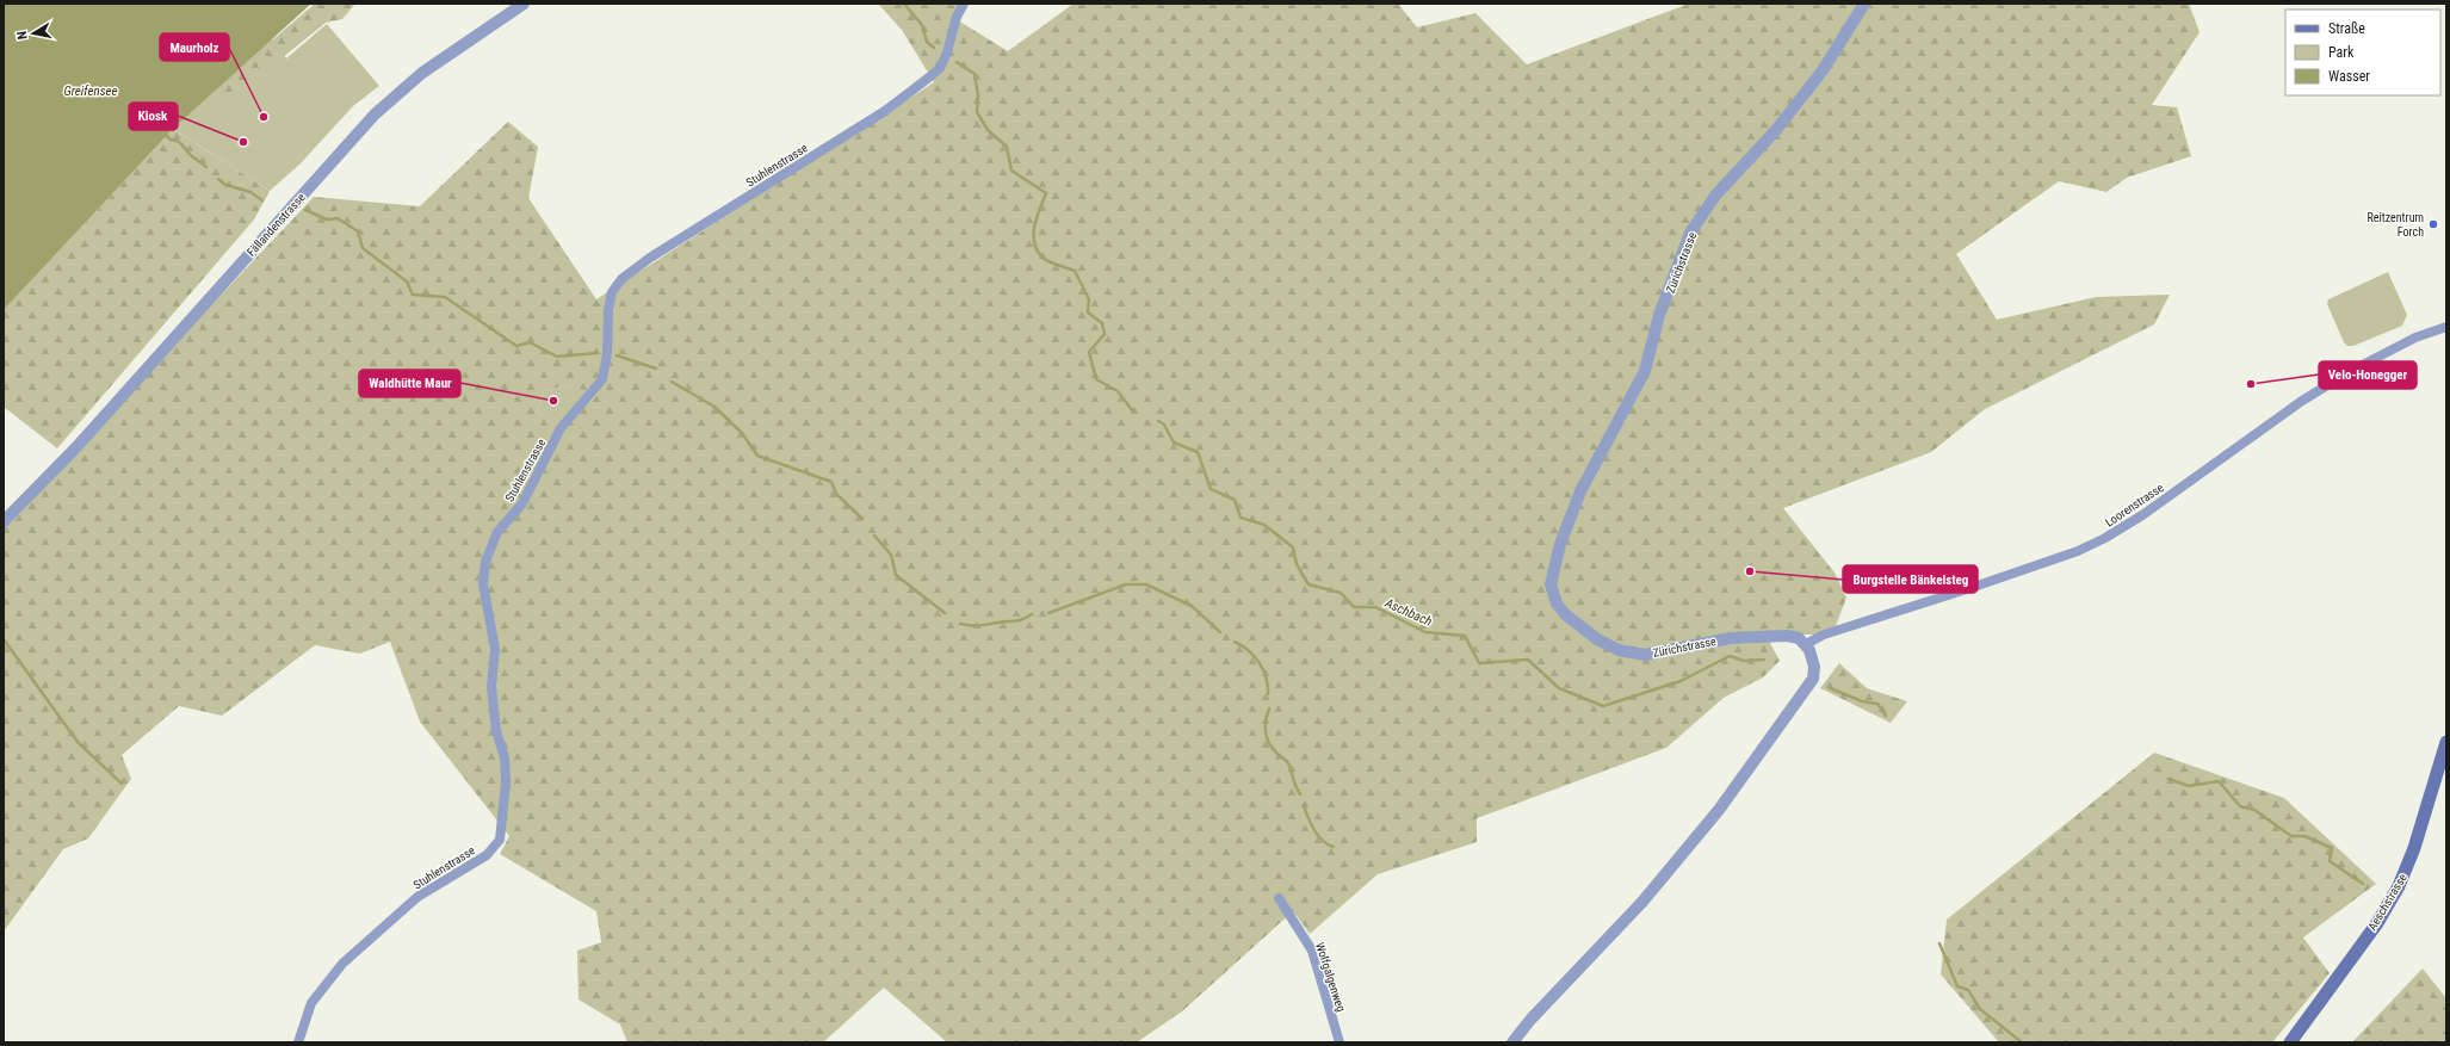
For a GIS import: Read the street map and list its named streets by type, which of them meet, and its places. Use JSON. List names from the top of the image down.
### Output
{
  "streets": {
    "main road": ["Aeschstrasse"],
    "street": [
      "Stuhlenstrasse",
      "Fällandenstrasse",
      "Zürichstrasse",
      "Loorenstrasse",
      "Wolfgalgenweg"
    ]
  },
  "crossings": [
    ["Zürichstrasse", "Loorenstrasse"]
  ],
  "water": ["Greifensee", "Aschbach"],
  "places": [
    "Maurholz",
    "Kiosk",
    "Reitzentrum Forch",
    "Velo-Honegger",
    "Waldhütte Maur",
    "Burgstelle Bänkelsteg"
  ],
  "legend": ["Straße", "Park", "Wasser"],
  "north": "left"
}
